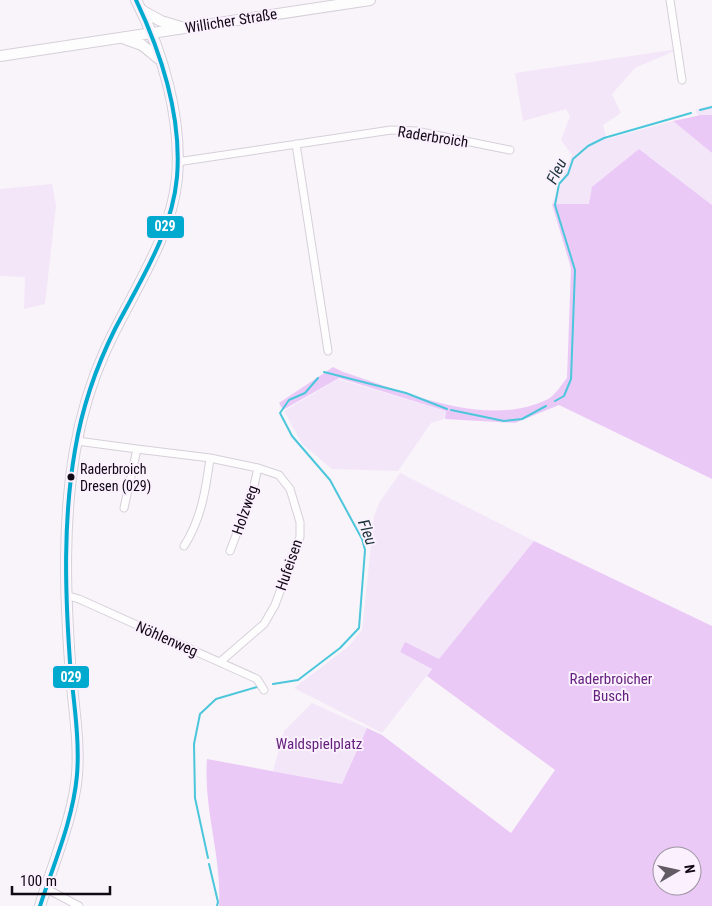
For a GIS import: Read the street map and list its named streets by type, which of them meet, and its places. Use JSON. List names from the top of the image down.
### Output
{
  "streets": {
    "street": [
      "Willicher Straße",
      "Raderbroich",
      "Holzweg",
      "Hufeisen",
      "Nöhlenweg"
    ]
  },
  "crossings": [
    ["Holzweg", "Hufeisen"],
    ["Hufeisen", "Nöhlenweg"]
  ],
  "water": ["Fleu"],
  "parks": ["Raderbroicher Busch", "Waldspielplatz"],
  "places": ["Raderbroich Dresen (029)"],
  "lines": ["transit line 029"],
  "scale_bar": "100 m",
  "north": "right"
}
